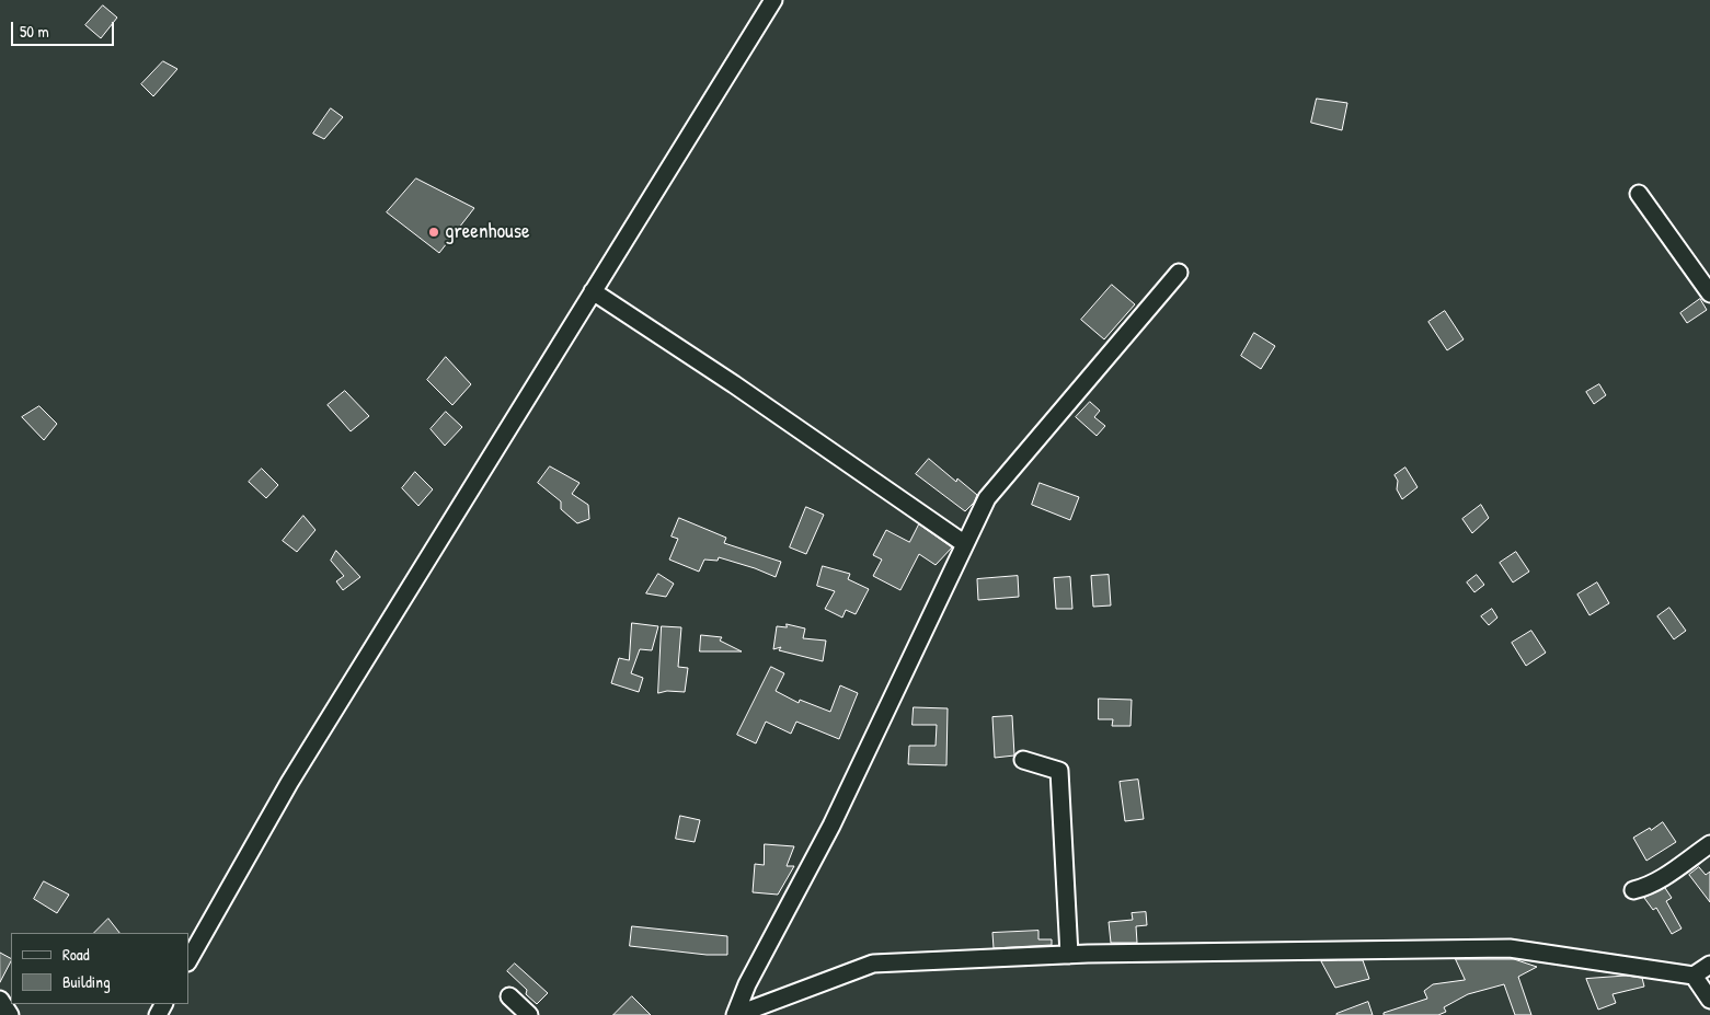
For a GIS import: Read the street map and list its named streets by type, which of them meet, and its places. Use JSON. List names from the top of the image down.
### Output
{
  "places": ["greenhouse"],
  "legend": ["Road", "Building"],
  "scale_bar": "50 m"
}
